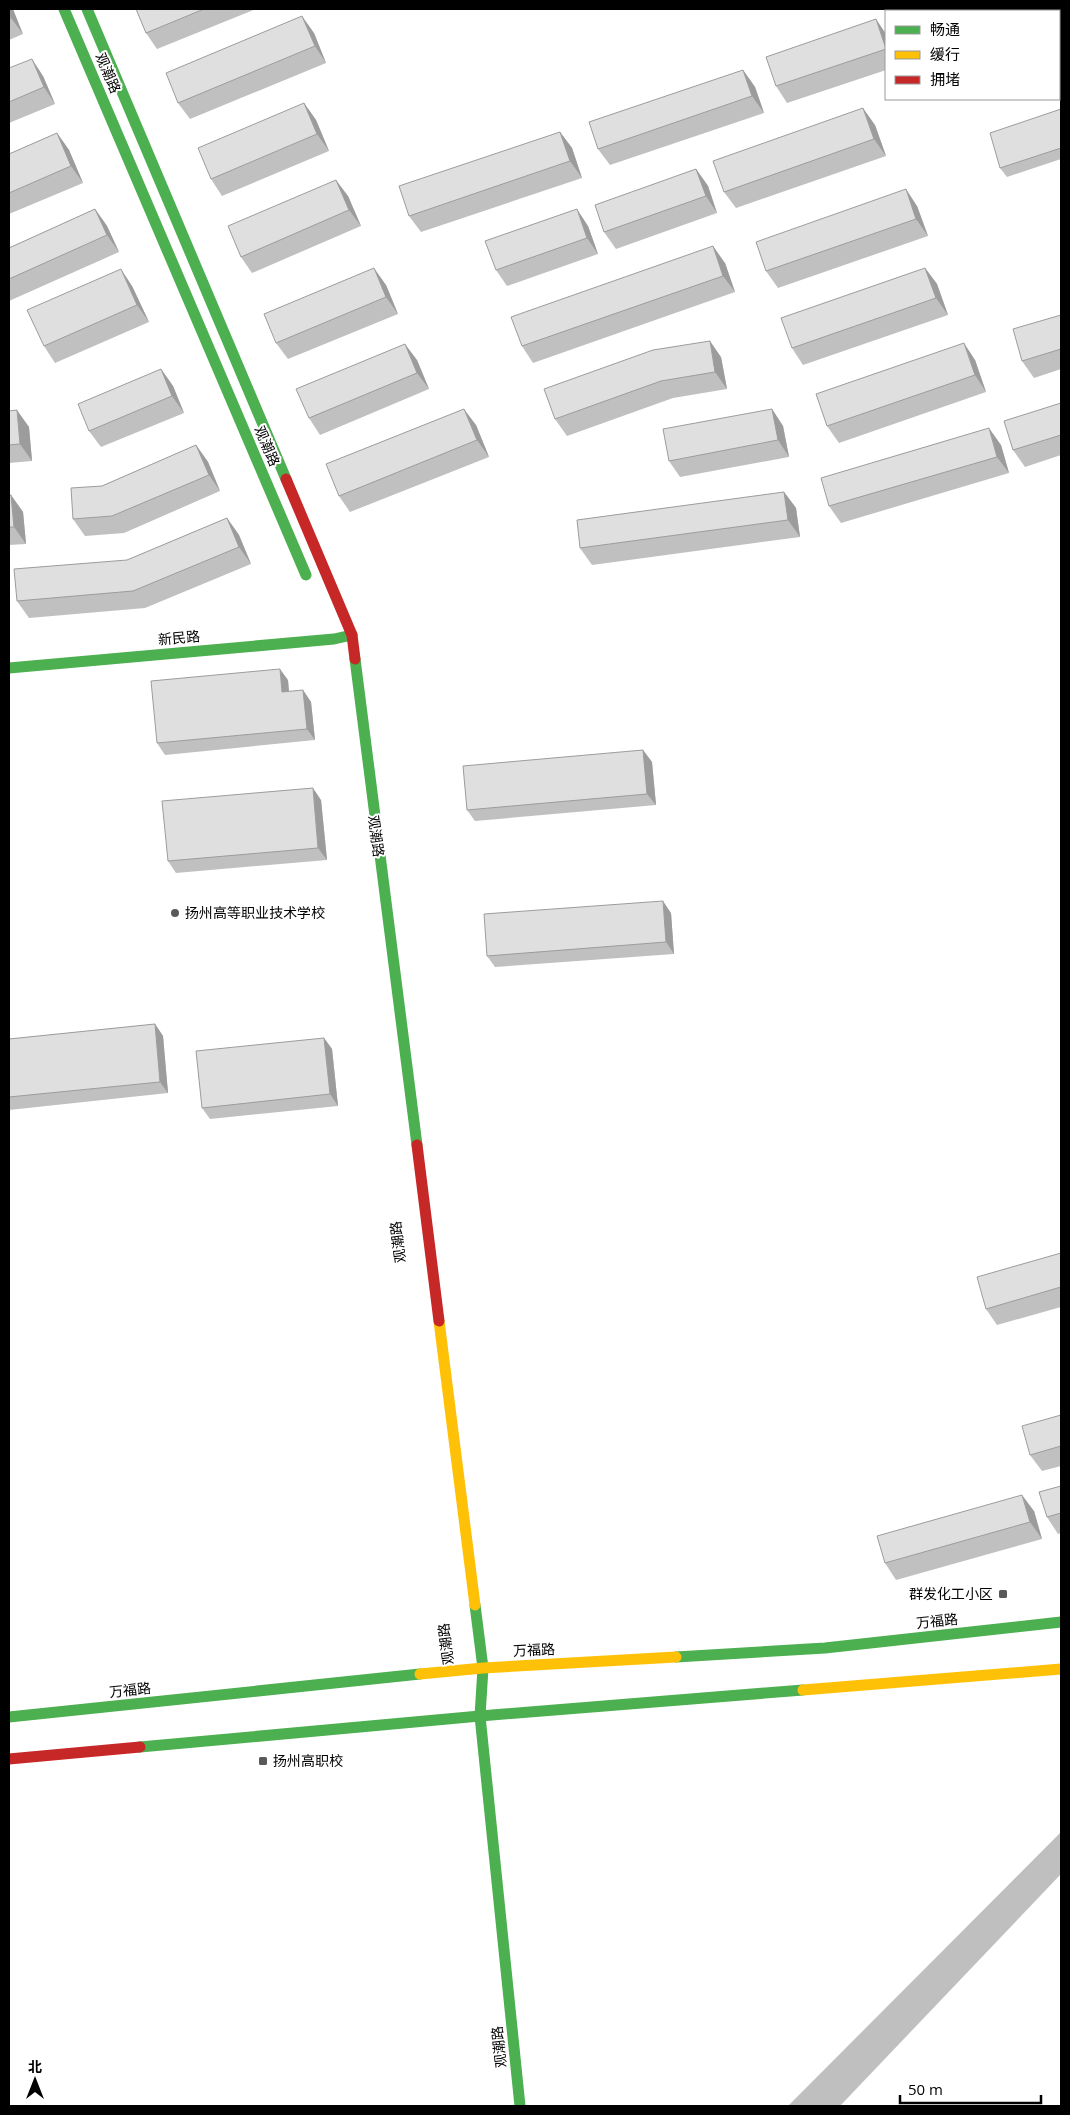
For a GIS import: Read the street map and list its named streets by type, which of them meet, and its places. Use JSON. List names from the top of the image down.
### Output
{
  "streets": {
    "street": ["观潮路", "新民路", "万福路"]
  },
  "crossings": [
    ["观潮路", "新民路"],
    ["观潮路", "万福路"]
  ],
  "places": {
    "other": ["扬州高等职业技术学校"],
    "transit": ["群发化工小区", "扬州高职校"]
  },
  "legend": ["畅通", "缓行", "拥堵"],
  "scale_bar": "50 m",
  "north": "top"
}
